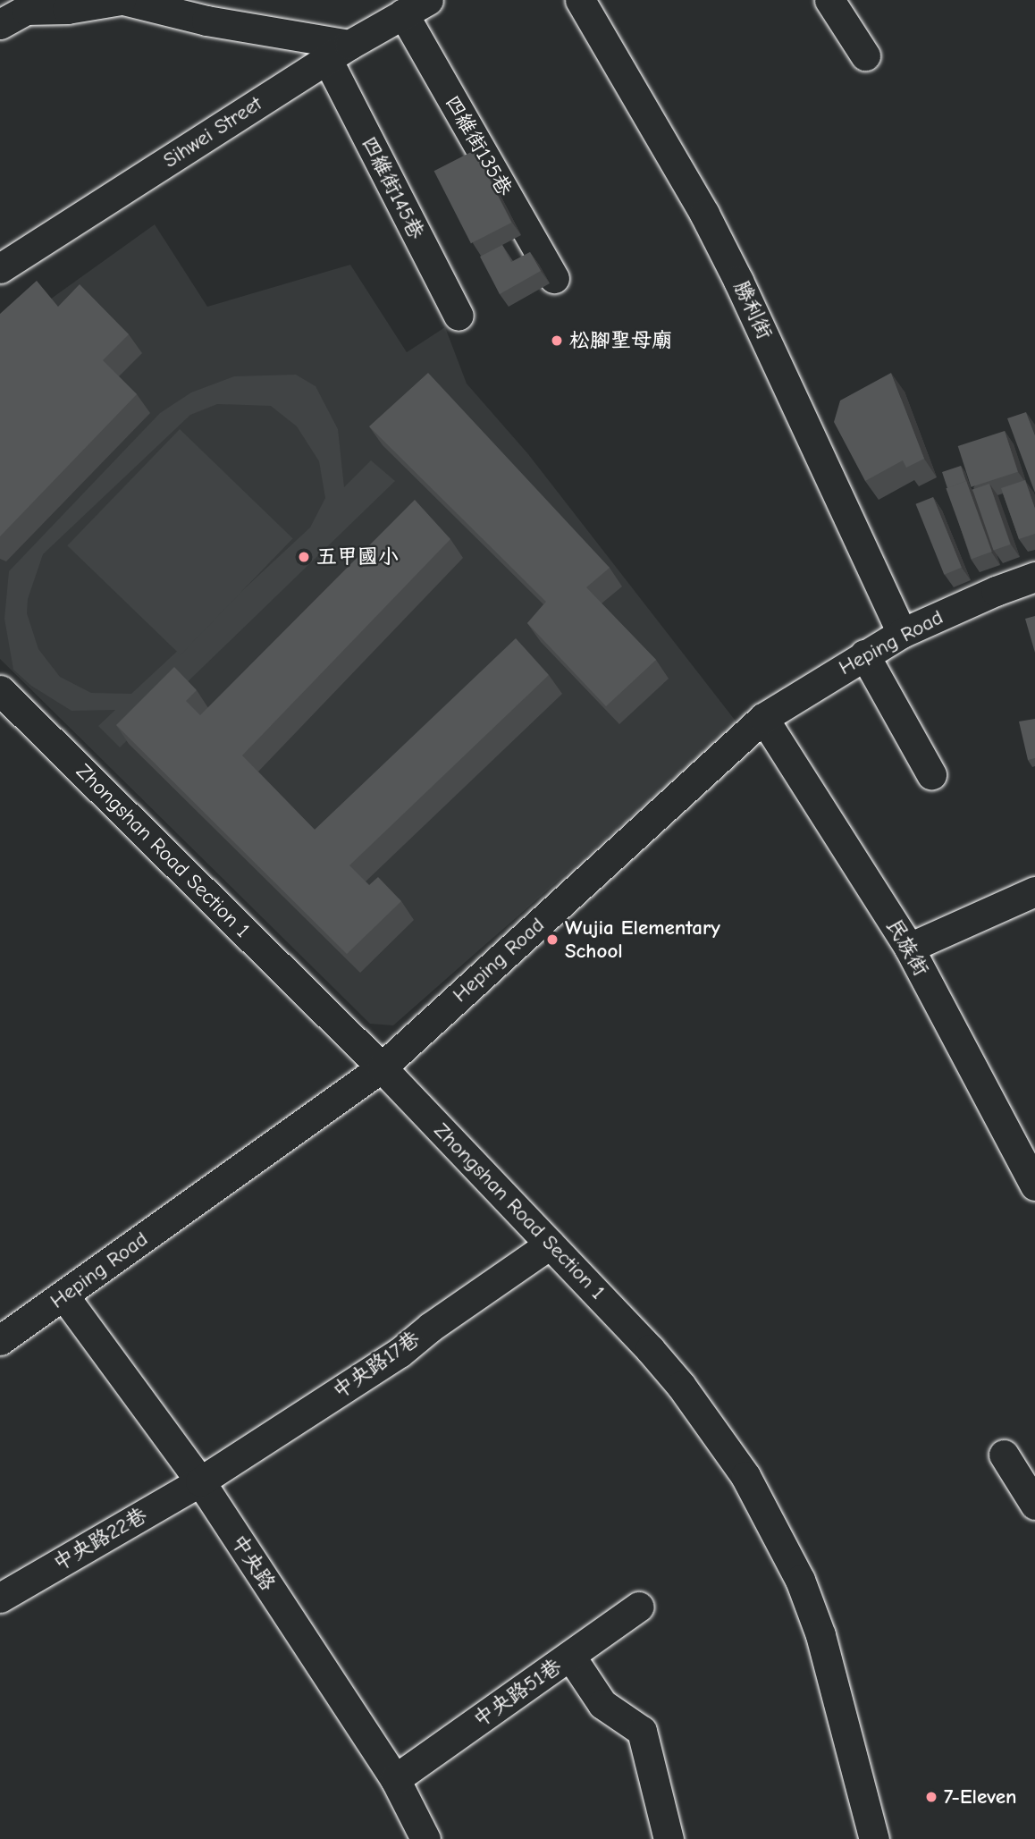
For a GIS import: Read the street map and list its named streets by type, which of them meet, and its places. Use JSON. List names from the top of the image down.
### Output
{
  "streets": {
    "street": [
      "Sihwei Street",
      "四維街135巷",
      "四維街145巷",
      "勝利街",
      "Heping Road",
      "Zhongshan Road Section 1",
      "民族街",
      "中央路17巷",
      "中央路22巷",
      "中央路",
      "中央路51巷"
    ]
  },
  "crossings": [
    ["Sihwei Street", "四維街135巷"],
    ["Sihwei Street", "四維街145巷"],
    ["勝利街", "Heping Road"],
    ["Heping Road", "Zhongshan Road Section 1"],
    ["Heping Road", "民族街"],
    ["Heping Road", "中央路"],
    ["Zhongshan Road Section 1", "中央路17巷"],
    ["中央路17巷", "中央路22巷"],
    ["中央路17巷", "中央路"],
    ["中央路22巷", "中央路"],
    ["中央路", "中央路51巷"]
  ],
  "places": [
    "松腳聖母廟",
    "五甲國小",
    "Wujia Elementary School",
    "7-Eleven"
  ]
}
